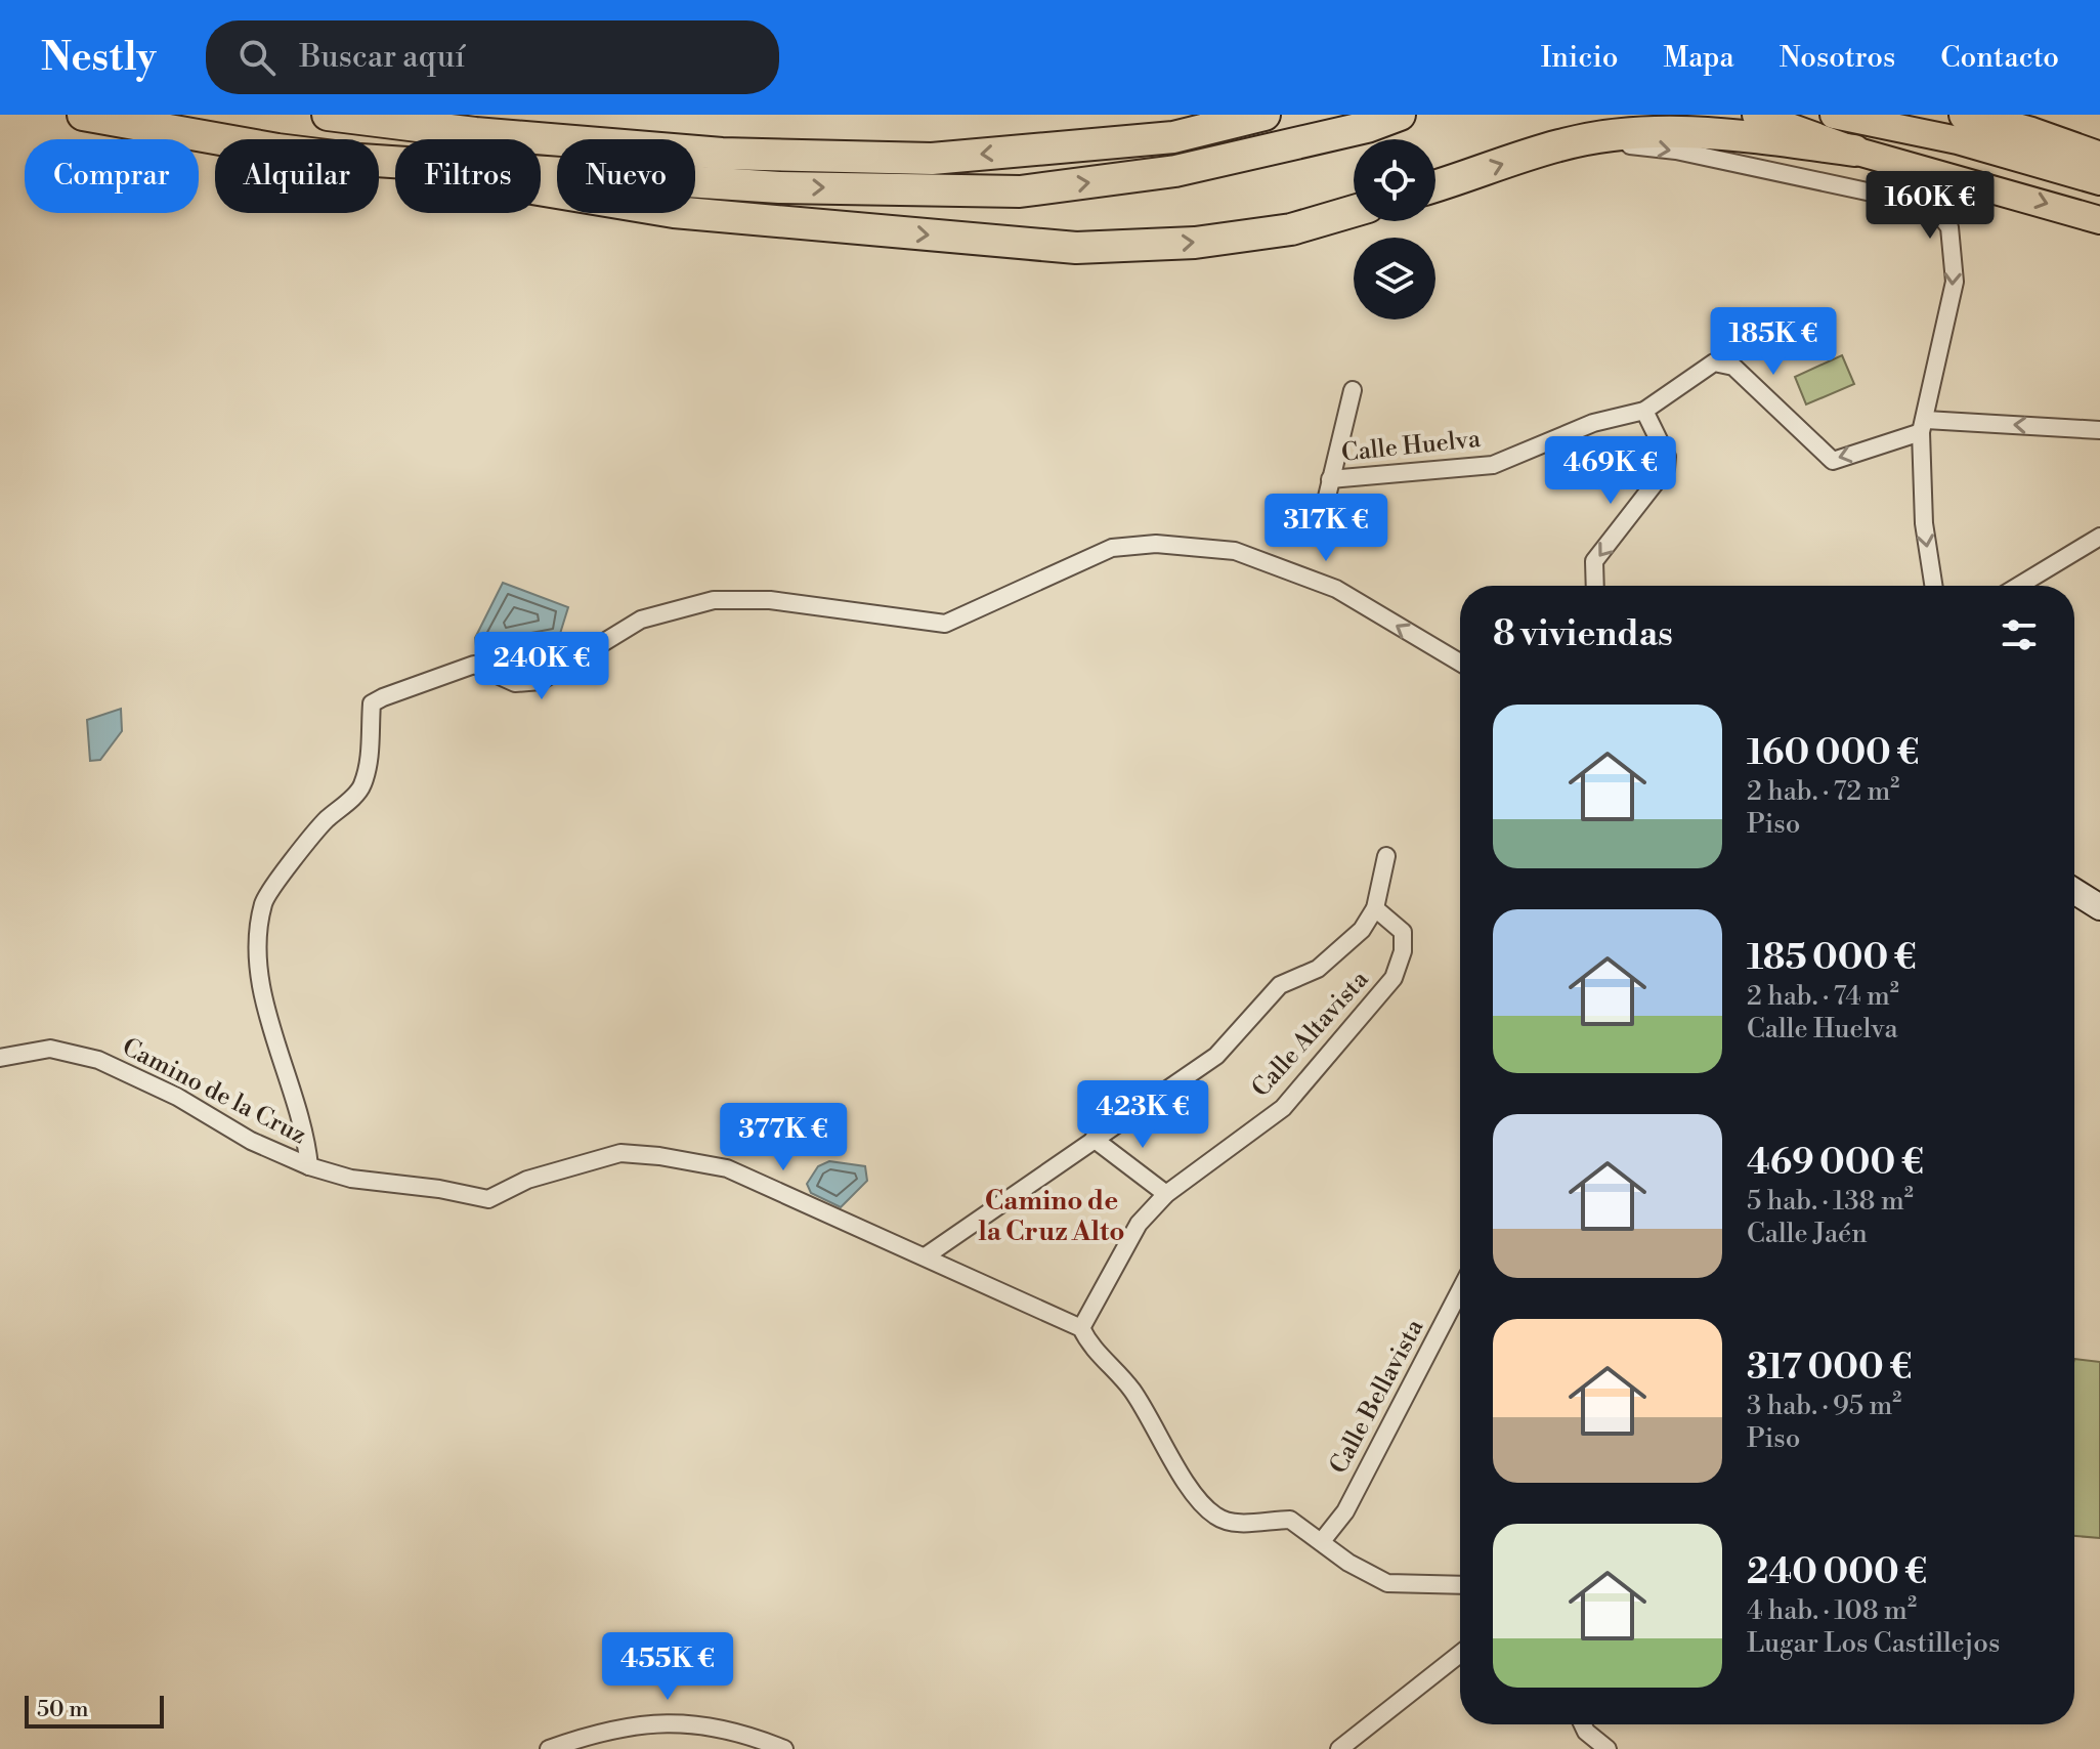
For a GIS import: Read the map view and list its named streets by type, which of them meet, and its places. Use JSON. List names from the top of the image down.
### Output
{
  "streets": {
    "street": [
      "Calle Huelva",
      "Calle Altavista",
      "Camino de la Cruz",
      "Calle Bellavista"
    ]
  },
  "crossings": [
    ["Calle Altavista", "Camino de la Cruz"],
    ["Camino de la Cruz", "Calle Bellavista"]
  ],
  "districts": ["Camino de la Cruz Alto"],
  "scale_bar": "50 m",
  "page": {
    "header": "Nestly",
    "search": "Buscar aquí",
    "nav": [
      "Inicio",
      "Mapa",
      "Nosotros",
      "Contacto"
    ],
    "chip": [
      "Comprar",
      "Alquilar",
      "Filtros",
      "Nuevo"
    ],
    "price": [
      "160K €",
      "185K €",
      "469K €",
      "317K €",
      "240K €",
      "423K €",
      "377K €",
      "455K €"
    ],
    "heading": "8 viviendas",
    "list": [
      {
        "name": "160 000 €",
        "note": "2 hab. · 72 m² · Piso"
      },
      {
        "name": "185 000 €",
        "note": "2 hab. · 74 m² · Calle Huelva"
      },
      {
        "name": "469 000 €",
        "note": "5 hab. · 138 m² · Calle Jaén"
      },
      {
        "name": "317 000 €",
        "note": "3 hab. · 95 m² · Piso"
      },
      {
        "name": "240 000 €",
        "note": "4 hab. · 108 m² · Lugar Los Castillejos"
      }
    ],
    "scale": "50 m"
  }
}
